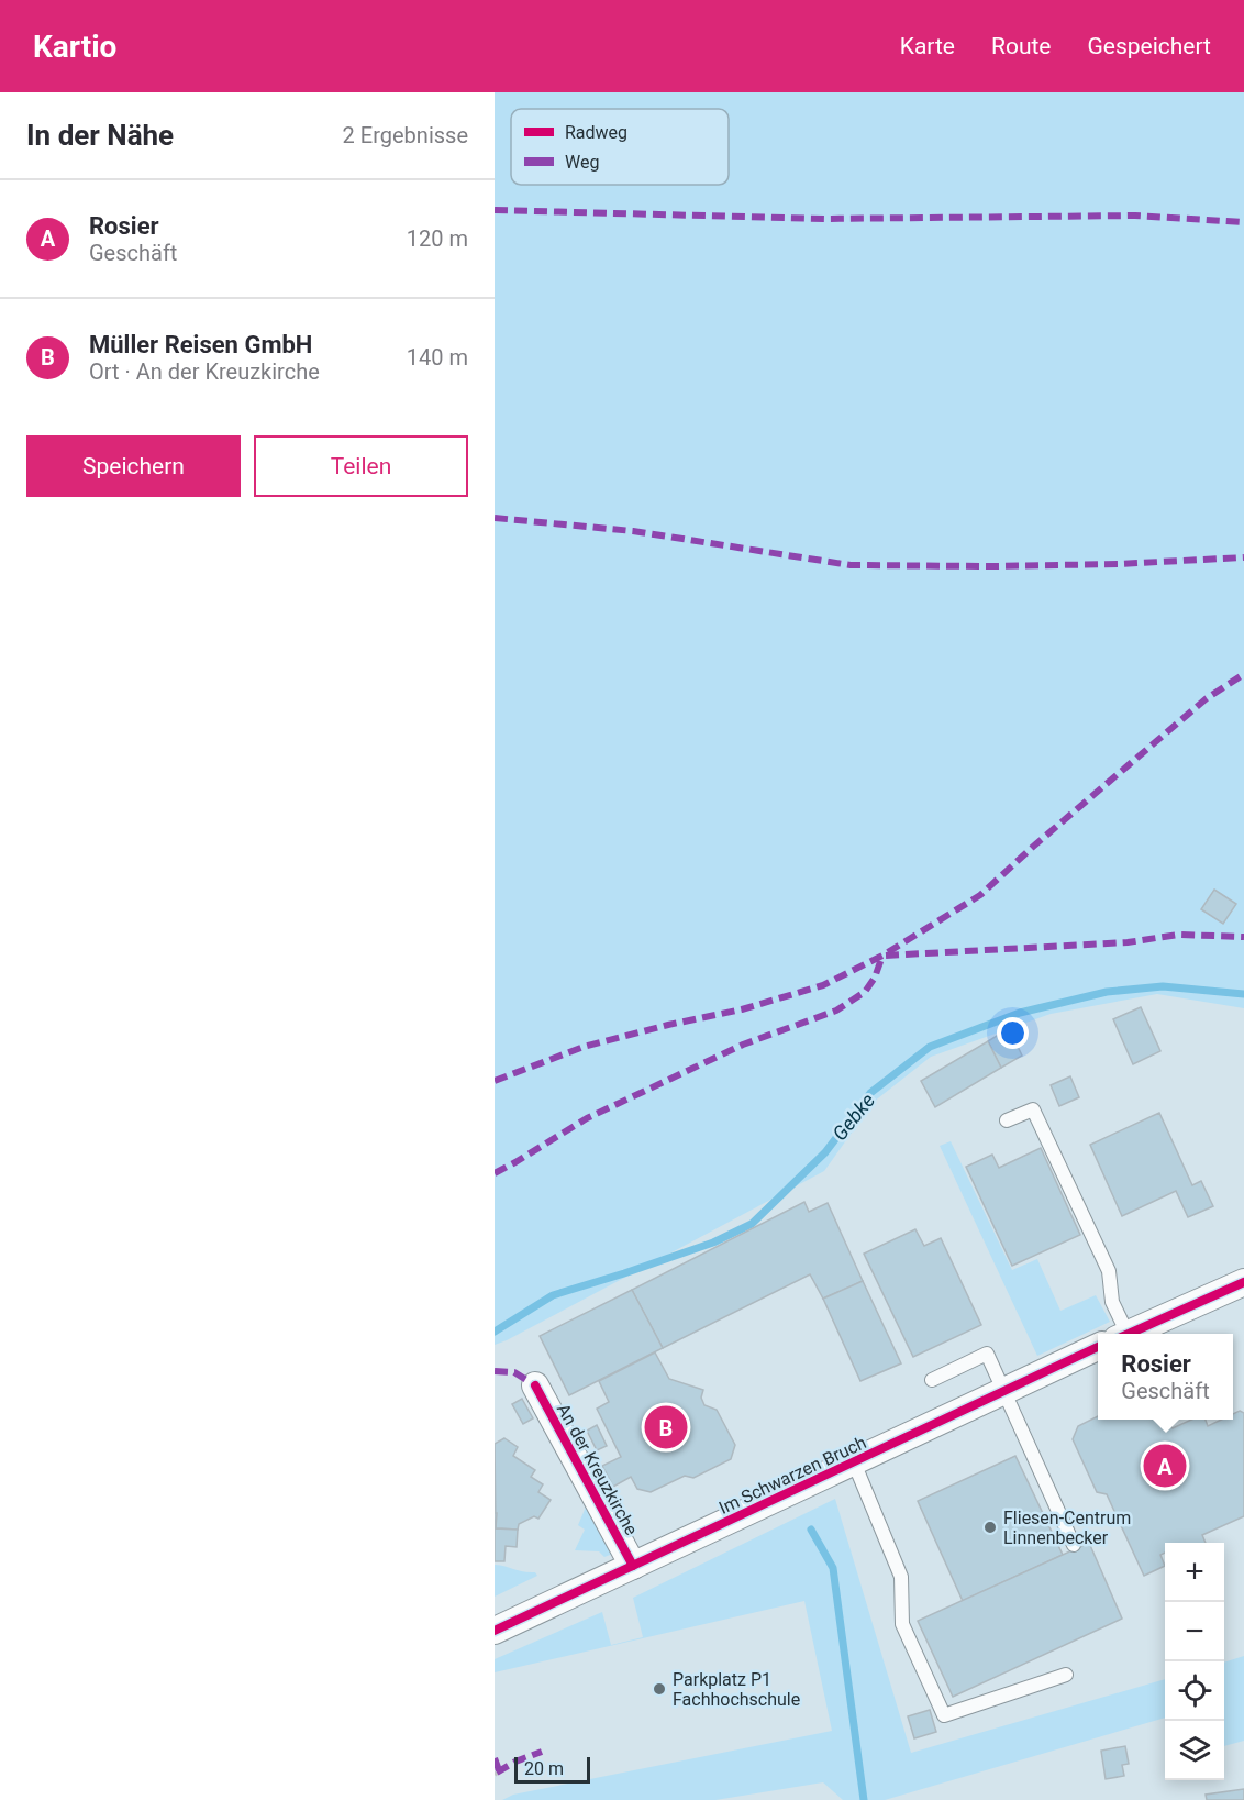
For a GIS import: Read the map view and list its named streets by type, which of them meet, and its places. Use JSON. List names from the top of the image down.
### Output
{
  "streets": {
    "street": ["An der Kreuzkirche", "Im Schwarzen Bruch"]
  },
  "crossings": [
    ["An der Kreuzkirche", "Im Schwarzen Bruch"]
  ],
  "water": ["Gebke"],
  "places": ["Fliesen-Centrum Linnenbecker", "Parkplatz P1 Fachhochschule"],
  "legend": ["Radweg", "Weg"],
  "scale_bar": "20 m",
  "page": {
    "header": "Kartio",
    "nav": ["Karte", "Route", "Gespeichert"],
    "heading": ["In der Nähe", "2 Ergebnisse"],
    "list": [
      {
        "mark": "A",
        "name": "Rosier",
        "note": "Geschäft",
        "value": "120 m"
      },
      {
        "mark": "B",
        "name": "Müller Reisen GmbH",
        "note": "Ort · An der Kreuzkirche",
        "value": "140 m"
      }
    ],
    "buttons": ["Speichern", "Teilen"],
    "popup": ["Rosier", "Geschäft"],
    "pins": ["B", "A"],
    "map_buttons": ["+", "−"],
    "scale": "20 m"
  }
}
